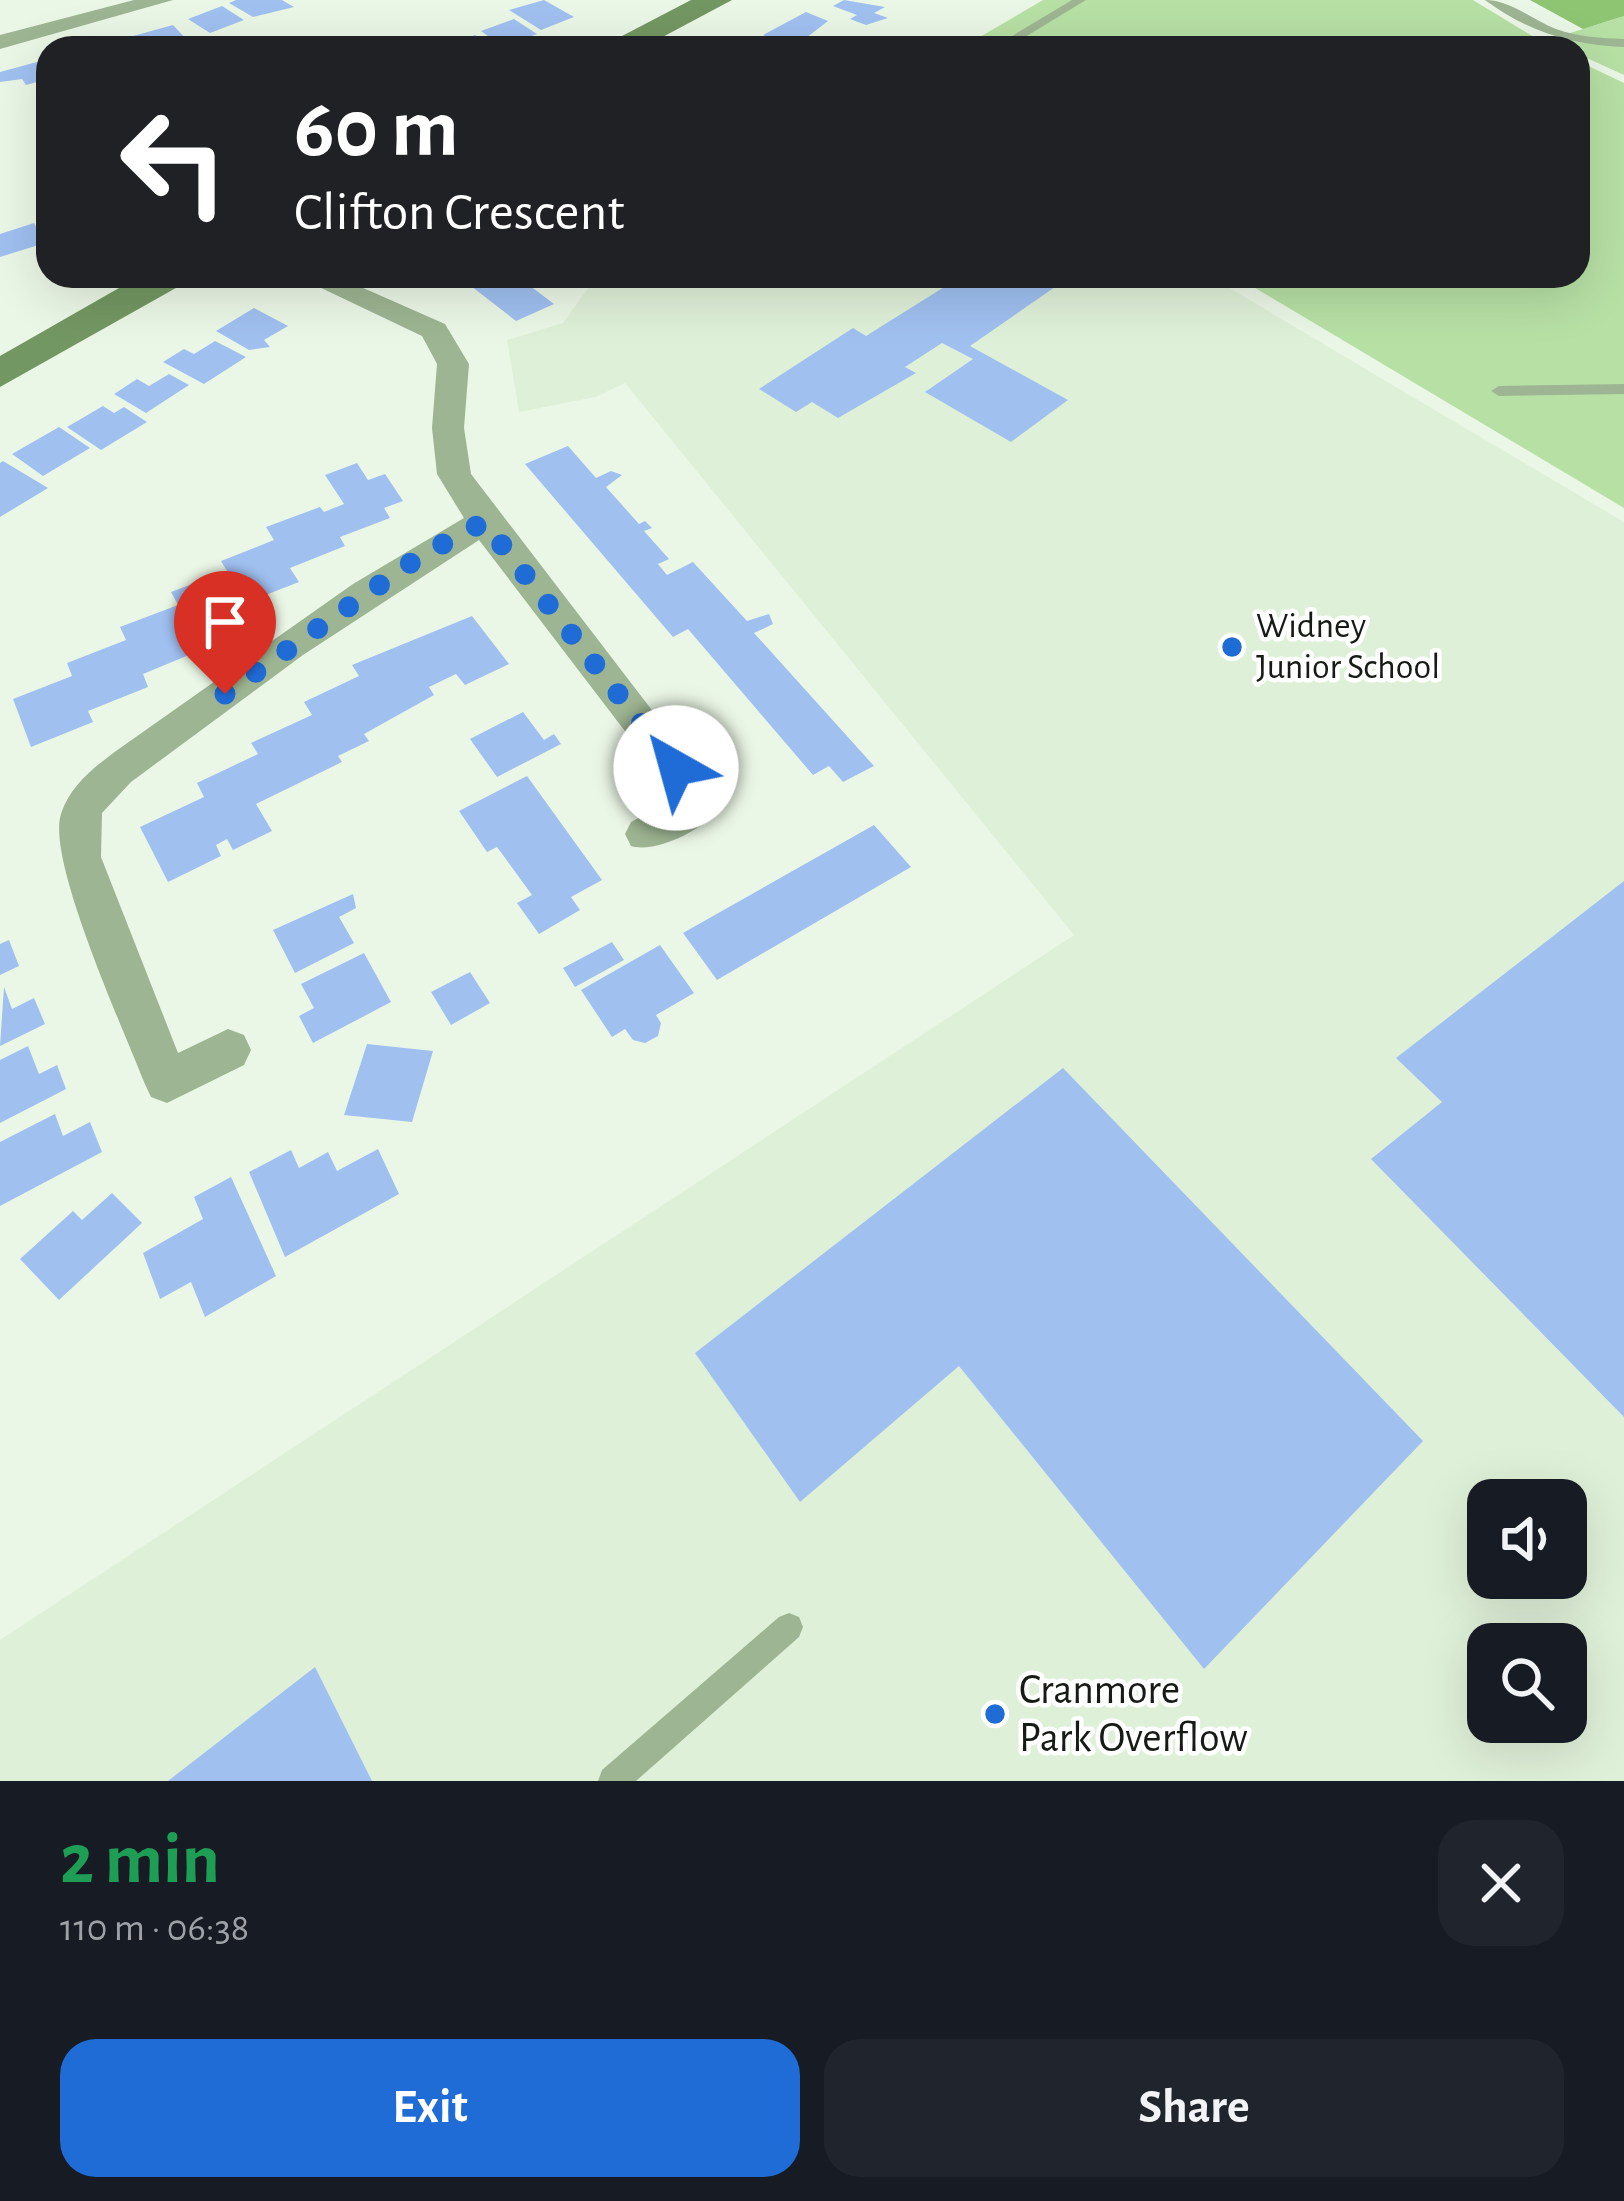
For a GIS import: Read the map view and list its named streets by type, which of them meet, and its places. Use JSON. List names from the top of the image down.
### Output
{
  "places": ["Widney Junior School", "Cranmore Park Overflow"],
  "page": {
    "turn": ["60 m", "Clifton Crescent"],
    "heading": ["2 min", "110 m · 06:38"],
    "buttons": ["Exit", "Share"]
  }
}
